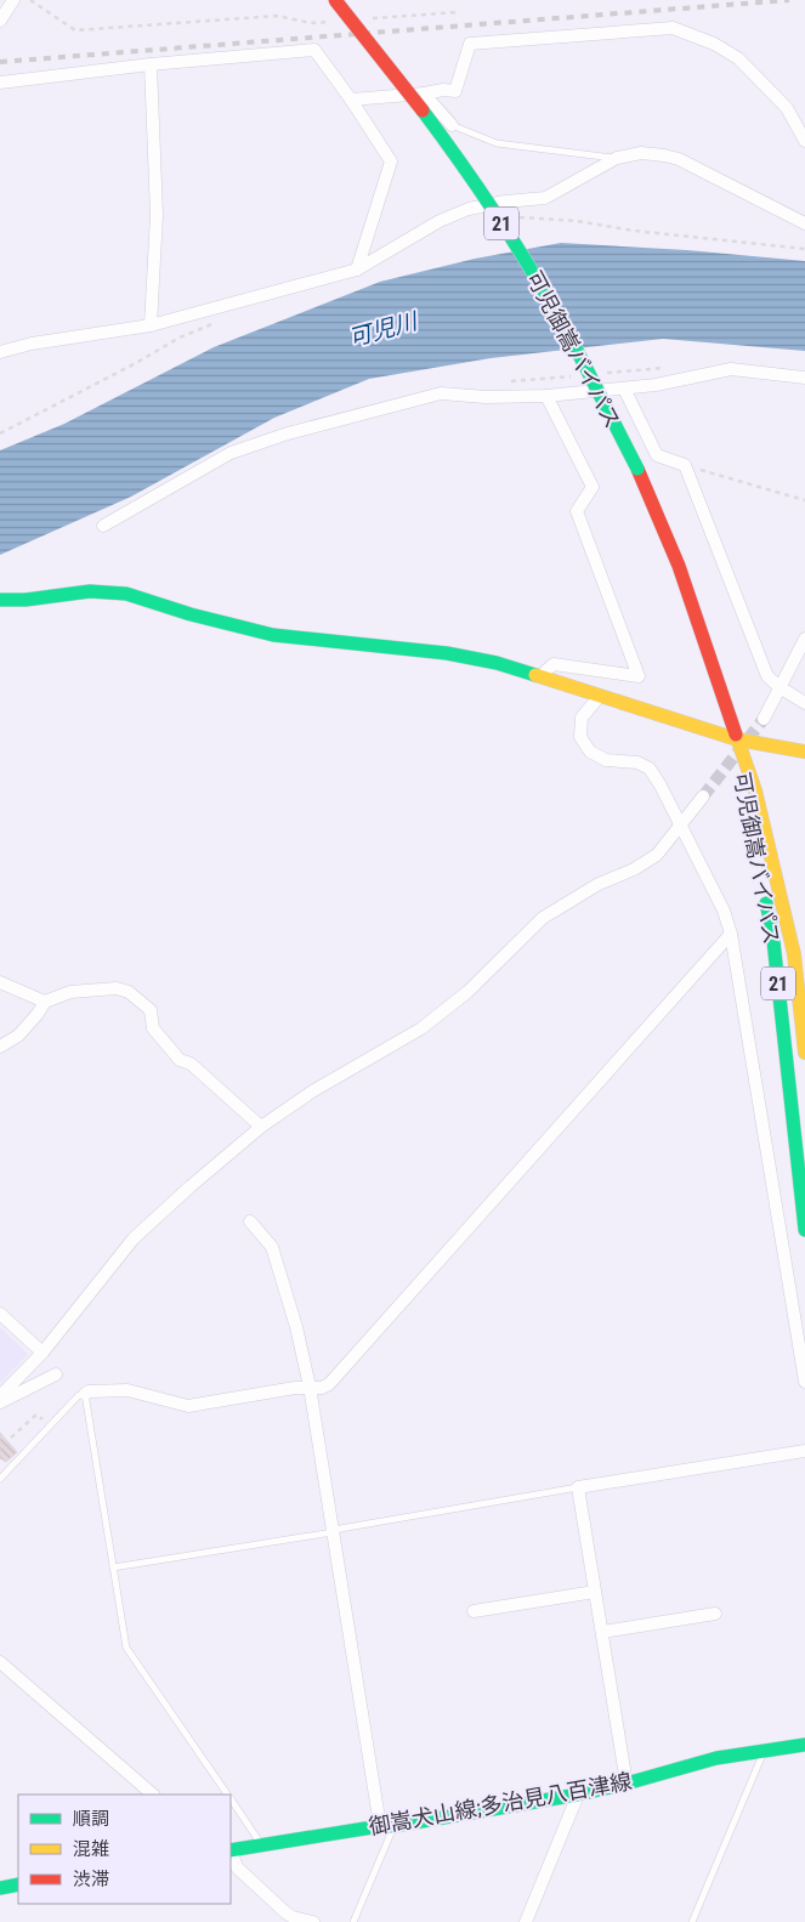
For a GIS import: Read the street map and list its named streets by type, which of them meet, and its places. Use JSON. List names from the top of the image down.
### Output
{
  "streets": {
    "main road": ["21", "可児御嵩バイパス", "御嵩犬山線;多治見八百津線"]
  },
  "water": ["可児川"],
  "legend": ["順調", "混雑", "渋滞"]
}
